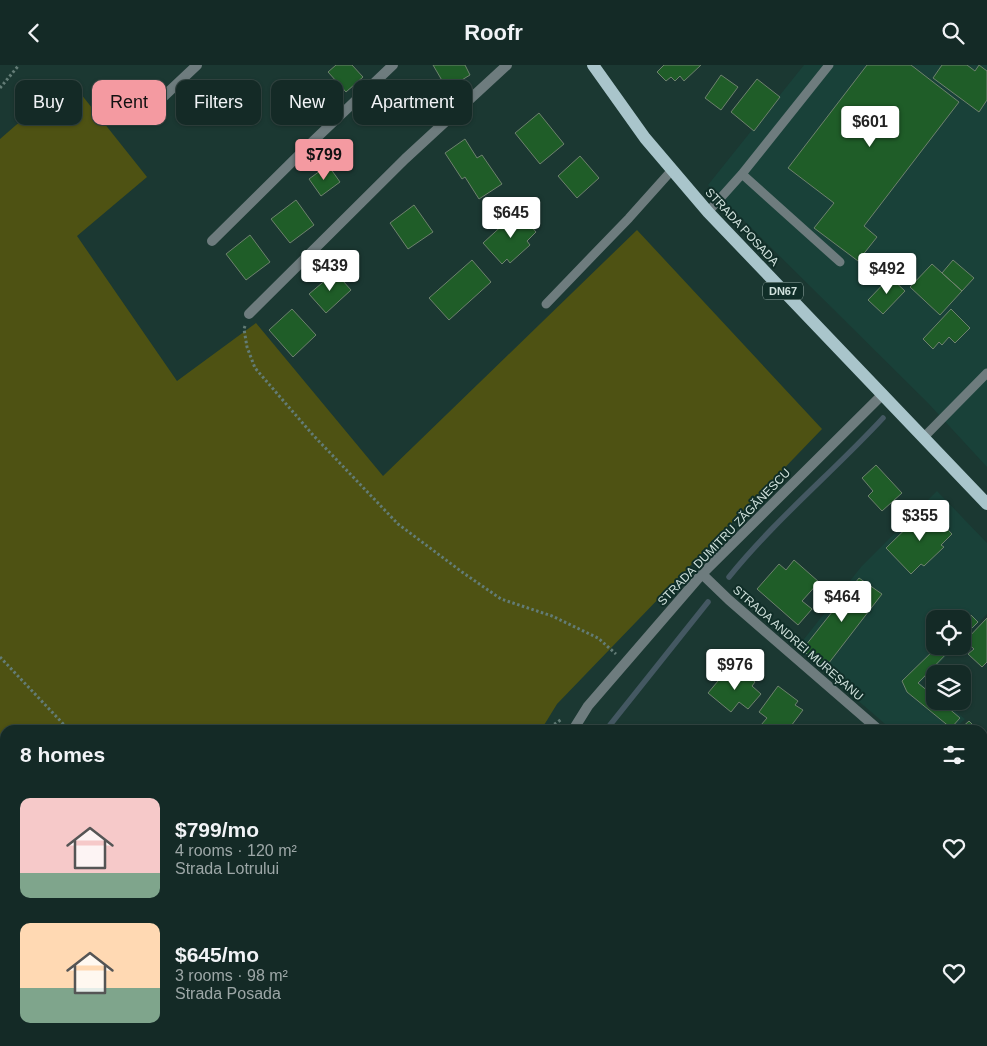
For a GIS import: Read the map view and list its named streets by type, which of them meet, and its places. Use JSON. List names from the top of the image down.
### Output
{
  "streets": {
    "main road": ["STRADA POSADA", "DN67"],
    "street": ["STRADA DUMITRU ZĂGĂNESCU", "STRADA ANDREI MUREȘANU"]
  },
  "crossings": [
    ["STRADA POSADA", "STRADA DUMITRU ZĂGĂNESCU"],
    ["STRADA DUMITRU ZĂGĂNESCU", "STRADA ANDREI MUREȘANU"]
  ],
  "page": {
    "header": "Roofr",
    "chip": [
      "Buy",
      "Rent",
      "Filters",
      "New",
      "Apartment"
    ],
    "price": [
      "$601",
      "$799",
      "$645",
      "$439",
      "$492",
      "$355",
      "$464",
      "$976"
    ],
    "heading": "8 homes",
    "list": [
      {
        "name": "$799/mo",
        "note": "4 rooms · 120 m² · Strada Lotrului"
      },
      {
        "name": "$645/mo",
        "note": "3 rooms · 98 m² · Strada Posada"
      }
    ]
  }
}
